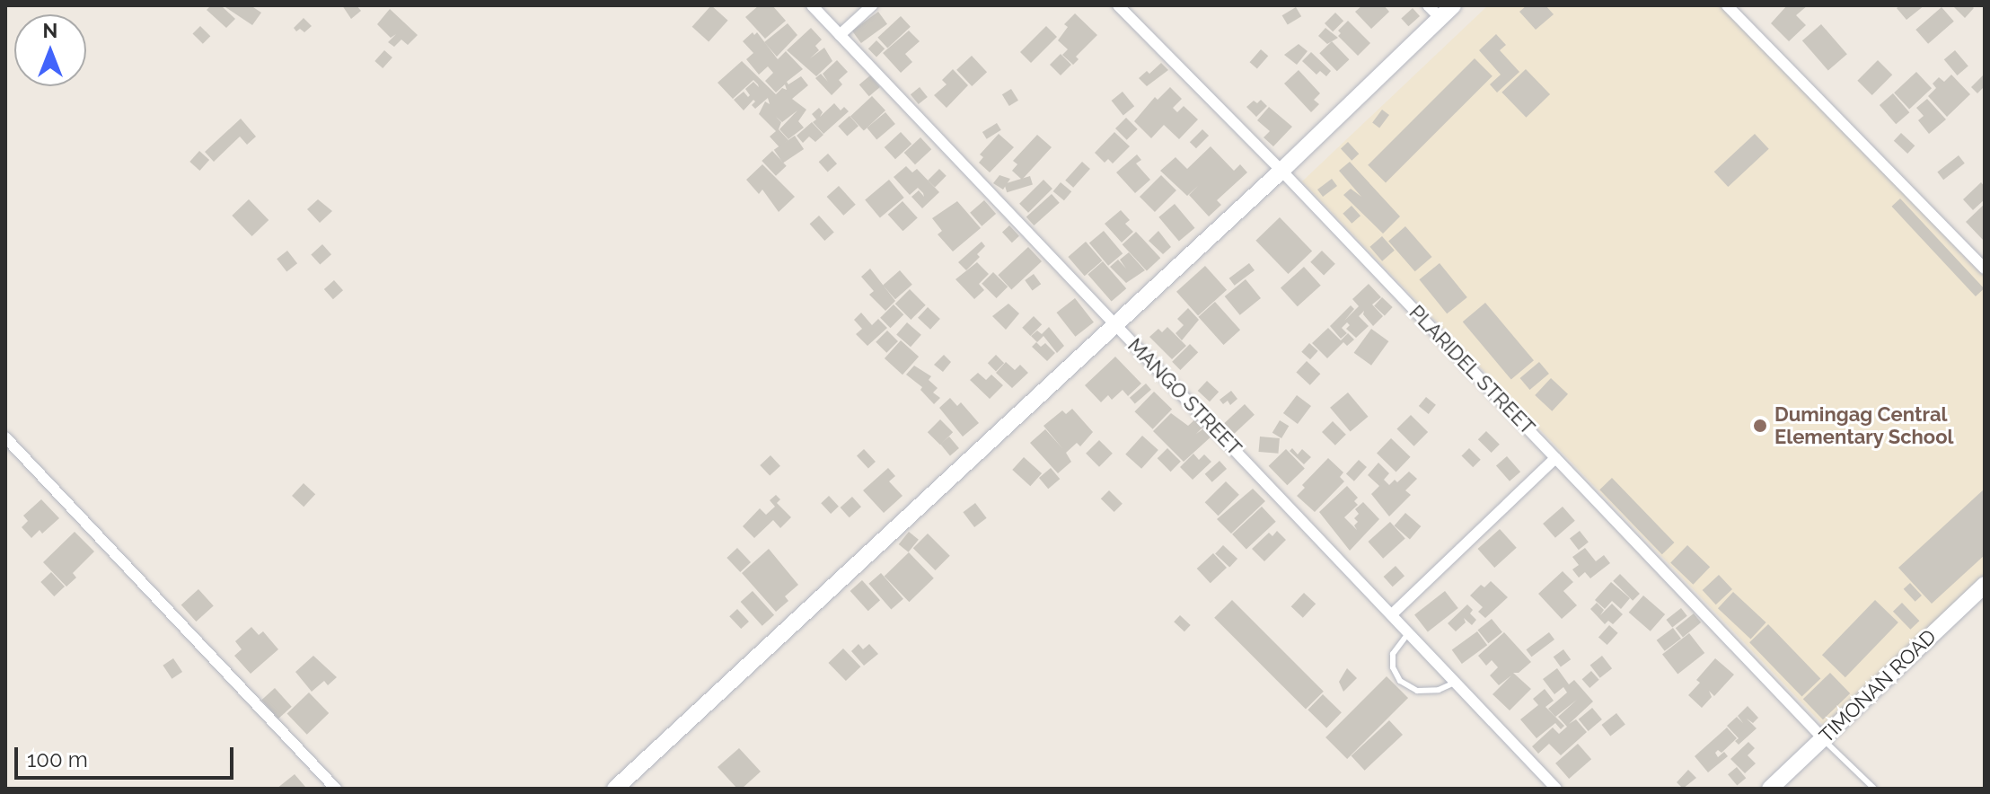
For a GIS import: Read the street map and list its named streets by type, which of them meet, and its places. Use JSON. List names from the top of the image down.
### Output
{
  "streets": {
    "main road": ["TIMONAN ROAD"],
    "street": ["PLARIDEL STREET", "MANGO STREET"]
  },
  "crossings": [
    ["PLARIDEL STREET", "TIMONAN ROAD"]
  ],
  "places": ["Dumingag Central Elementary School"],
  "scale_bar": "100 m",
  "north": "top"
}
